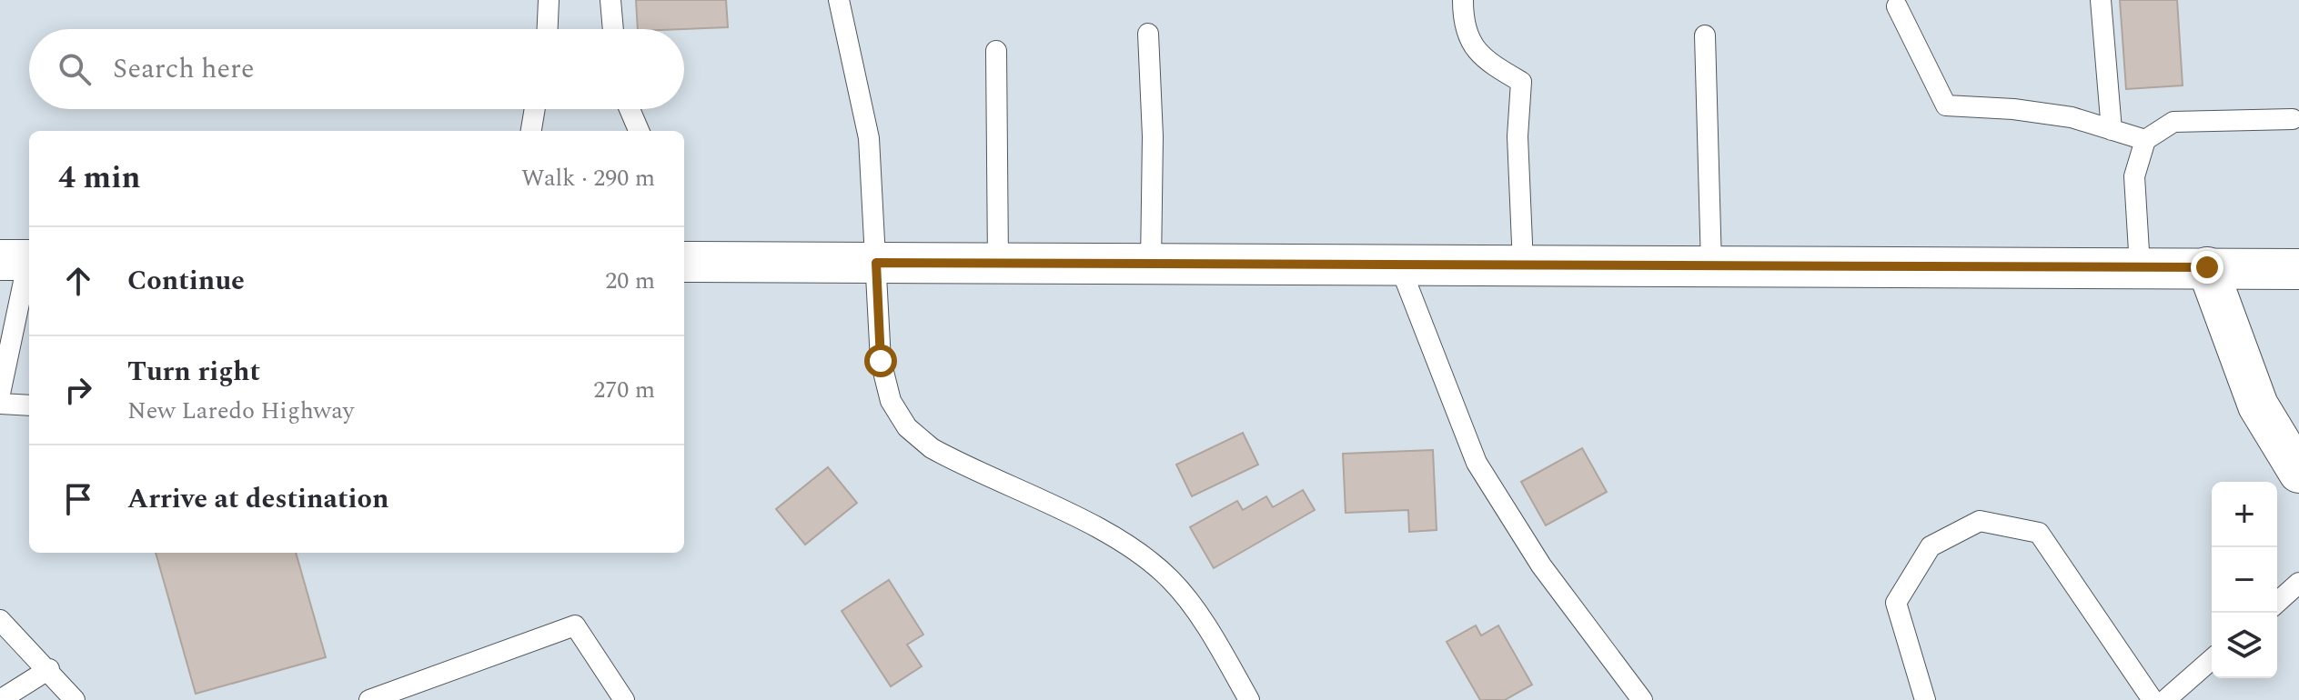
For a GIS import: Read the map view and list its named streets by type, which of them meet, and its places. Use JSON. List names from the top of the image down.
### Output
{
  "page": {
    "search": "Search here",
    "heading": ["4 min", "Walk · 290 m"],
    "list": [
      ["Continue", "20 m"],
      ["Turn right", "New Laredo Highway", "270 m"],
      "Arrive at destination"
    ],
    "map_buttons": ["+", "−"]
  }
}
